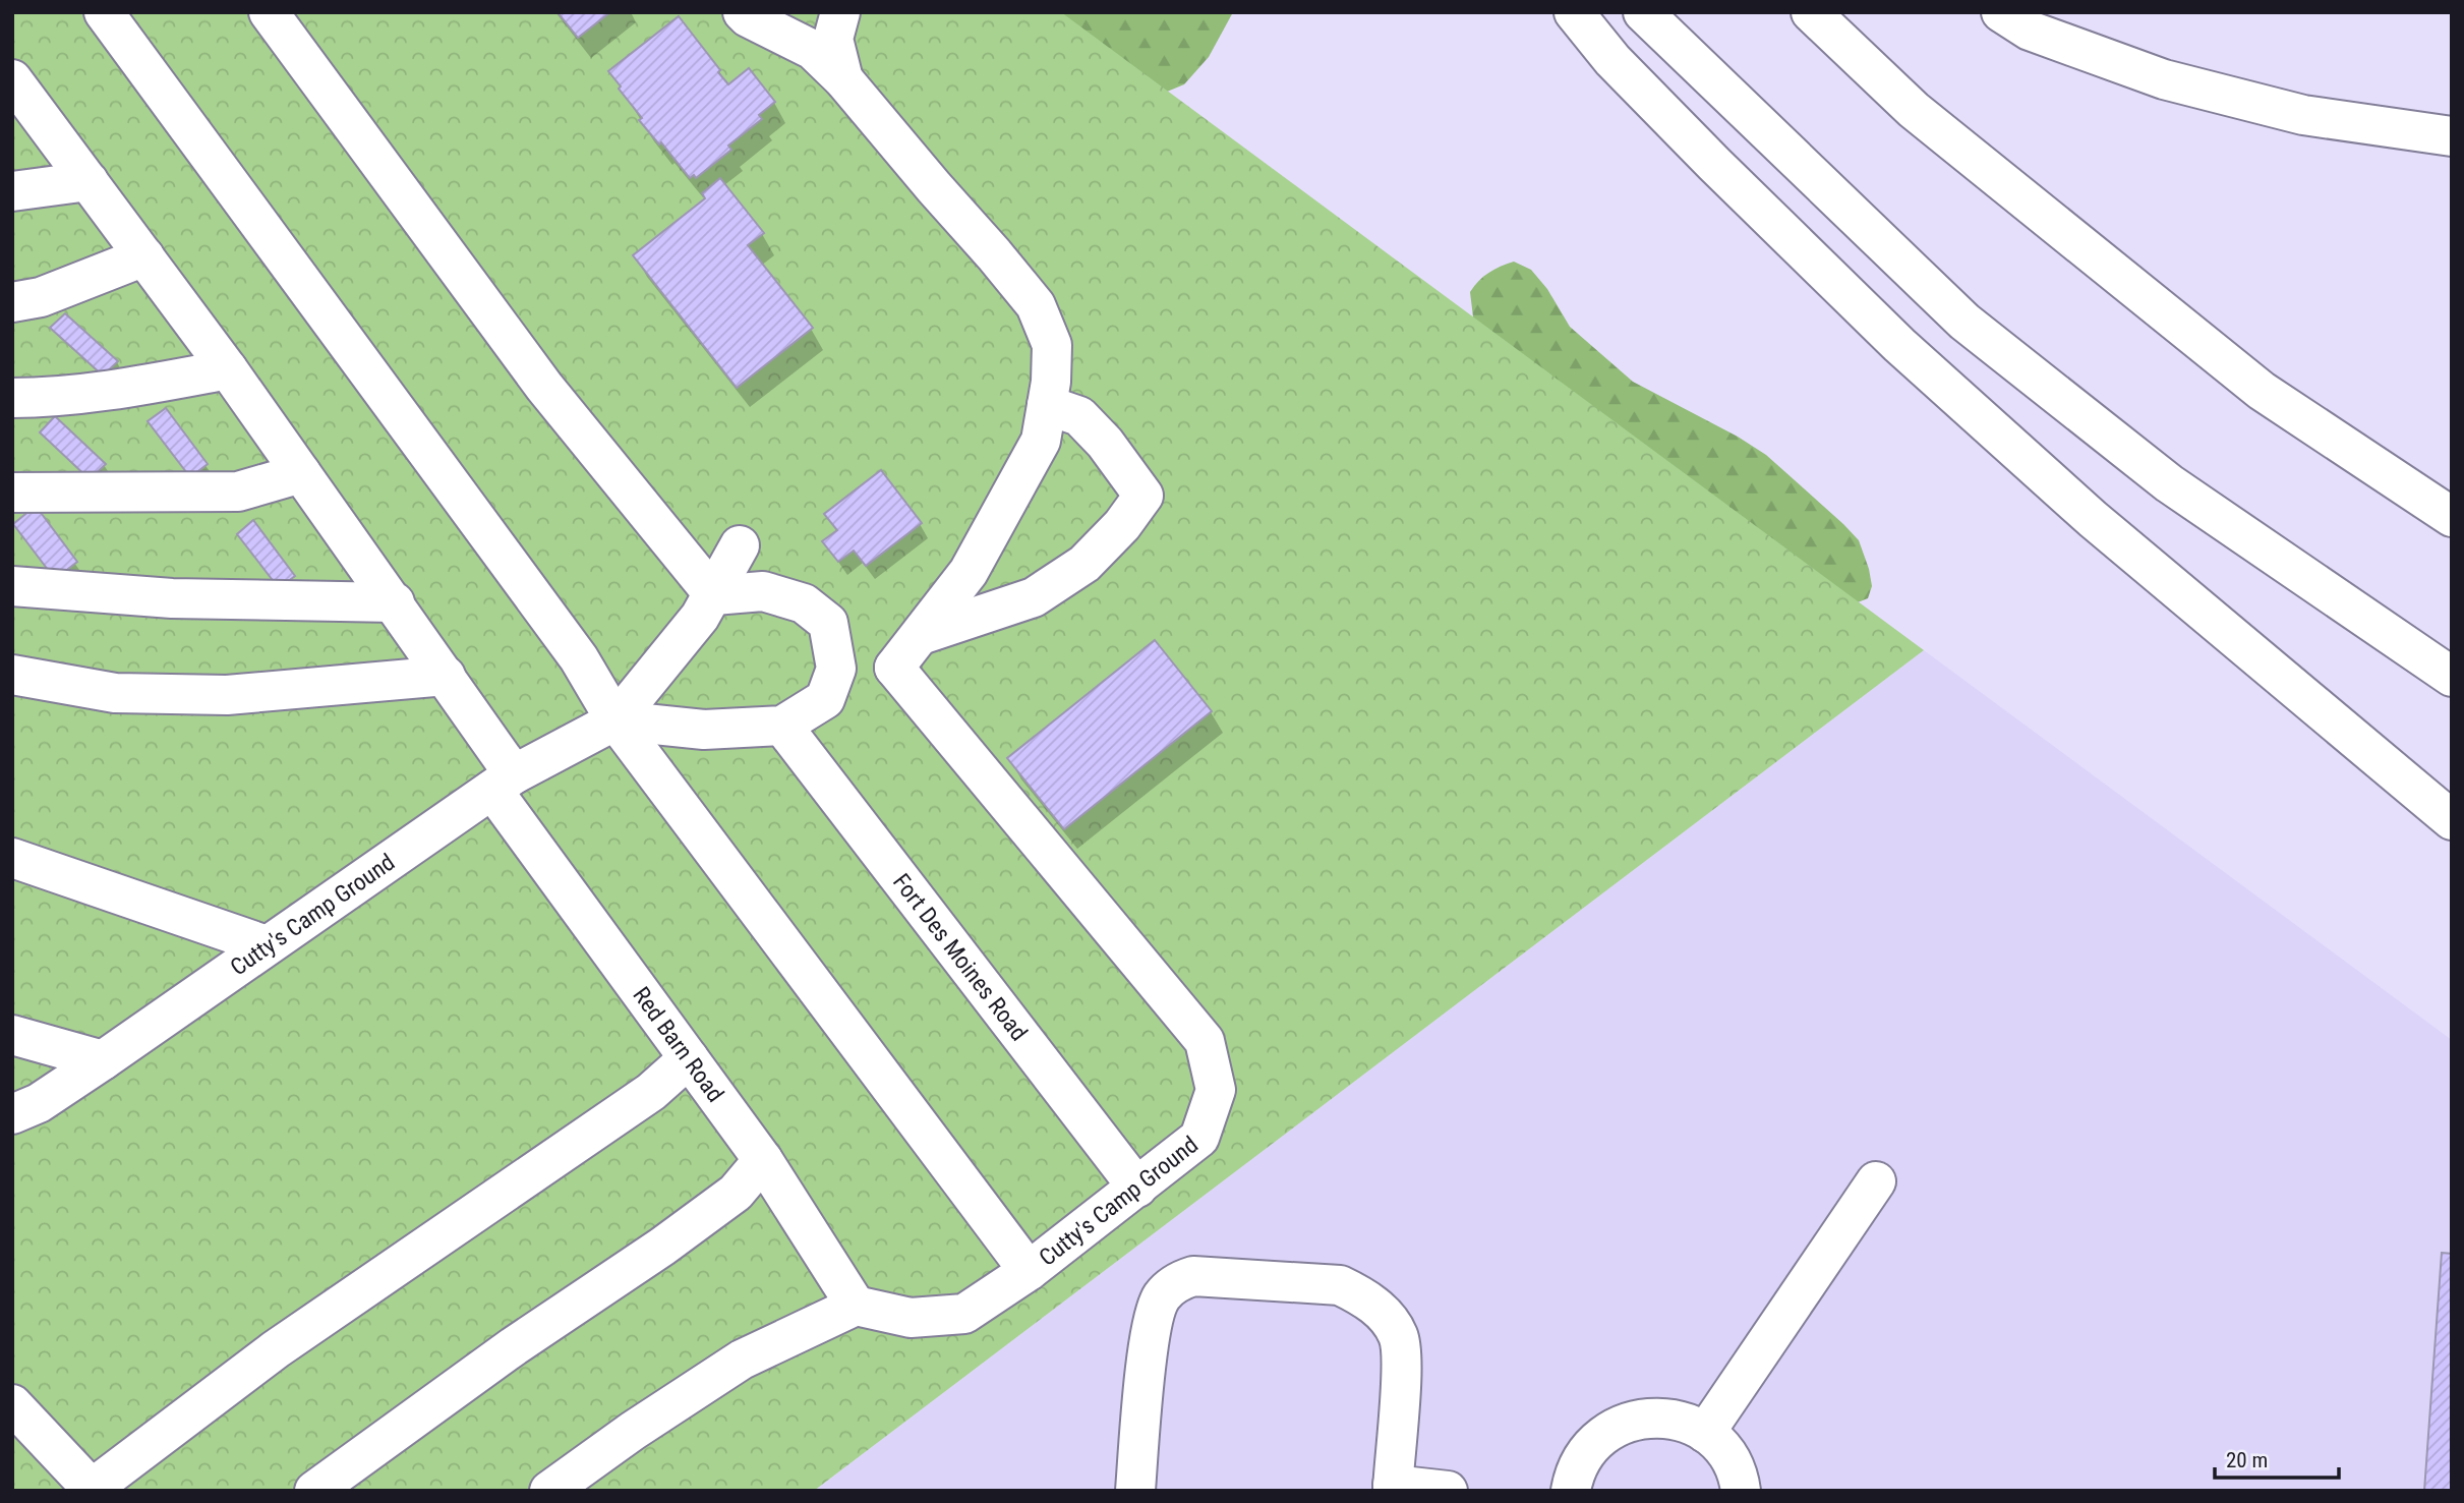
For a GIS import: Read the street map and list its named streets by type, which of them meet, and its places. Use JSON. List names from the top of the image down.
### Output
{
  "streets": {
    "main road": ["Cutty's Camp Ground", "Fort Des Moines Road", "Red Barn Road"]
  },
  "crossings": [
    ["Cutty's Camp Ground", "Fort Des Moines Road"],
    ["Cutty's Camp Ground", "Red Barn Road"]
  ],
  "scale_bar": "20 m"
}
